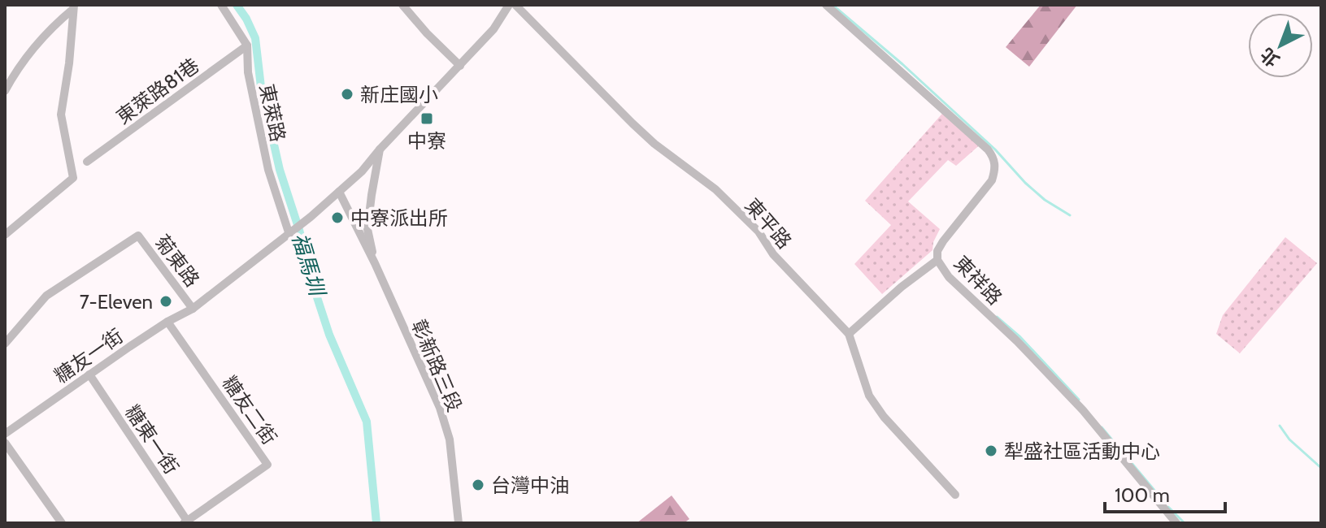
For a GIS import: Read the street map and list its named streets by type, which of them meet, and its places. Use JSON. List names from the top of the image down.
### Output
{
  "streets": {
    "street": [
      "東萊路81巷",
      "東萊路",
      "東平路",
      "菊東路",
      "東祥路",
      "糖友一街",
      "彰新路三段",
      "糖友二街",
      "糖東一街"
    ]
  },
  "crossings": [
    ["東萊路81巷", "東萊路"],
    ["東萊路", "菊東路"],
    ["菊東路", "糖友一街"],
    ["糖友一街", "糖友二街"],
    ["糖友一街", "糖東一街"],
    ["糖友二街", "糖東一街"]
  ],
  "water": ["福馬圳"],
  "places": {
    "other": [
      "新庄國小",
      "中寮派出所",
      "7-Eleven",
      "犁盛社區活動中心",
      "台灣中油"
    ],
    "transit": ["中寮"]
  },
  "scale_bar": "100 m",
  "north": "bottom left"
}
